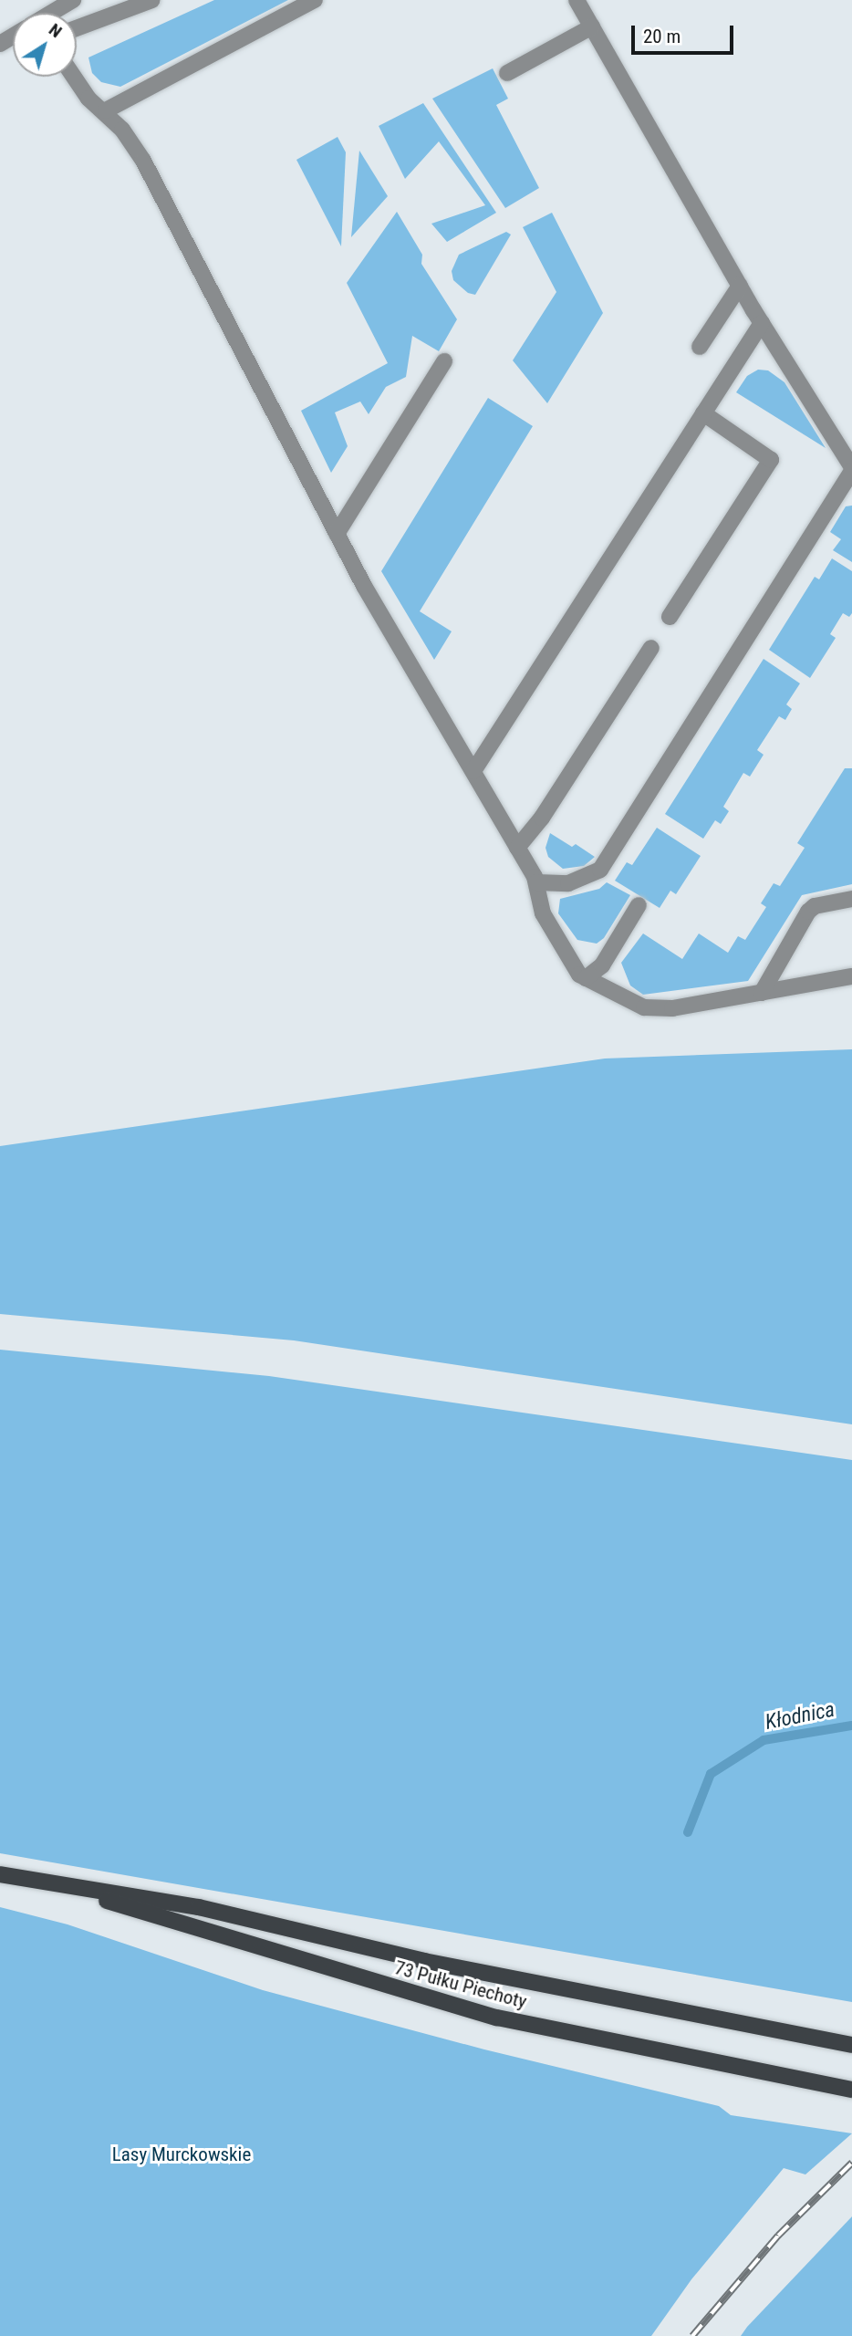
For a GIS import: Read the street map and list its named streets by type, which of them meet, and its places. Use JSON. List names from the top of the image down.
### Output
{
  "streets": {
    "main road": ["73 Pułku Piechoty"]
  },
  "water": ["Kłodnica"],
  "parks": ["Lasy Murckowskie"],
  "scale_bar": "20 m",
  "north": "top right"
}
